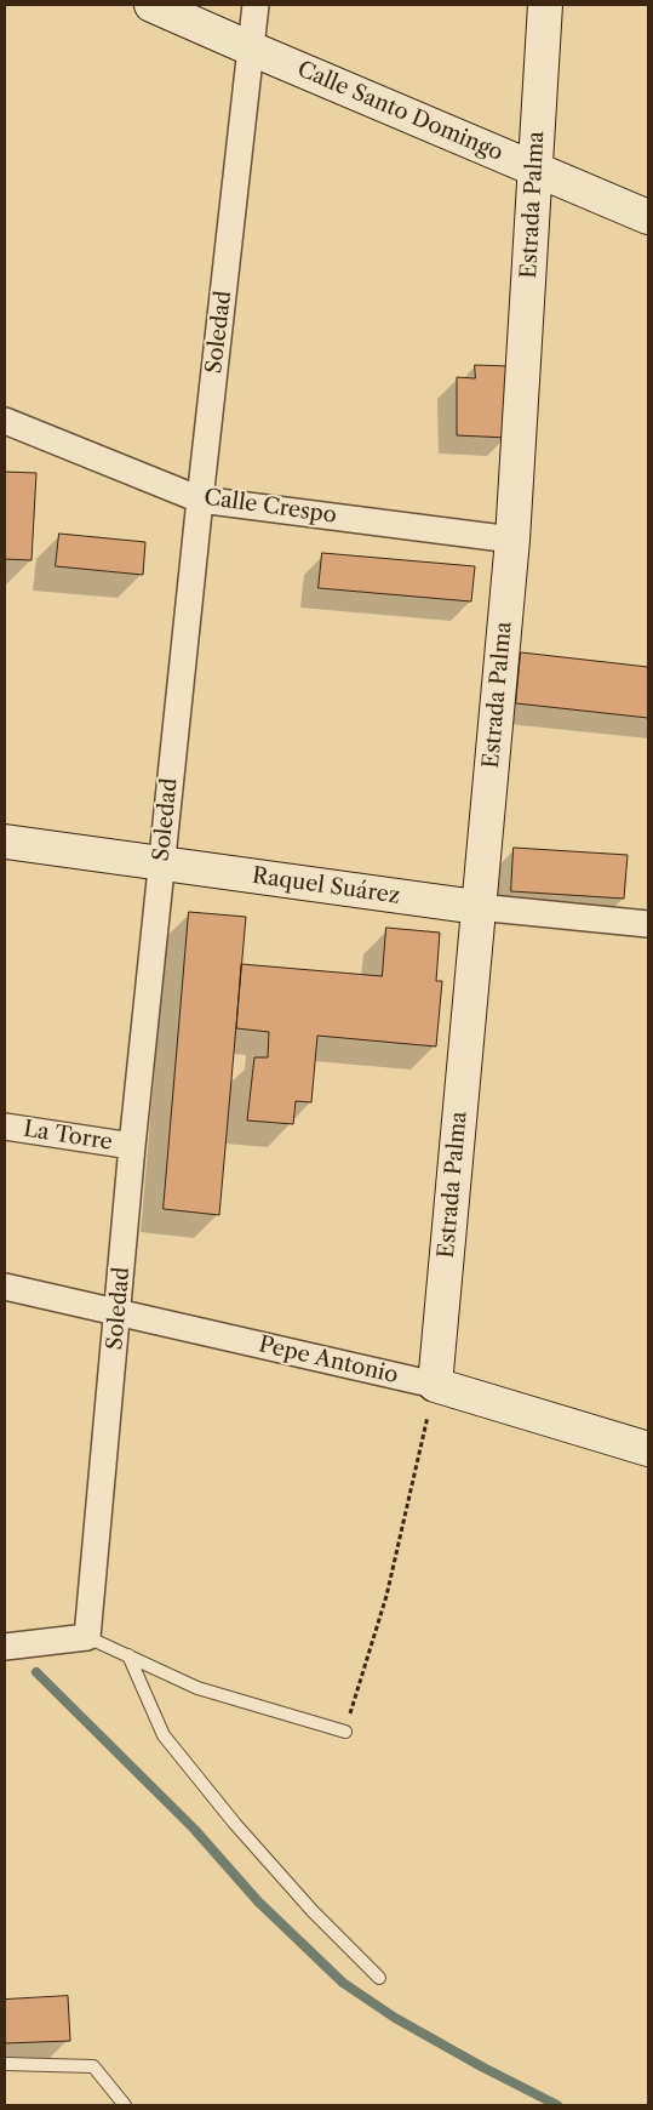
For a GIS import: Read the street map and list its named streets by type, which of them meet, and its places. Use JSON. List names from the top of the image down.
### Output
{
  "streets": {
    "main road": [
      "Calle Santo Domingo",
      "Estrada Palma",
      "Raquel Suárez",
      "Pepe Antonio"
    ],
    "street": ["Soledad", "Calle Crespo", "La Torre"]
  },
  "crossings": [
    ["Calle Santo Domingo", "Estrada Palma"],
    ["Calle Santo Domingo", "Soledad"],
    ["Estrada Palma", "Calle Crespo"],
    ["Estrada Palma", "Raquel Suárez"],
    ["Estrada Palma", "Pepe Antonio"],
    ["Soledad", "Calle Crespo"],
    ["Soledad", "Raquel Suárez"],
    ["Soledad", "La Torre"],
    ["Soledad", "Pepe Antonio"]
  ]
}
